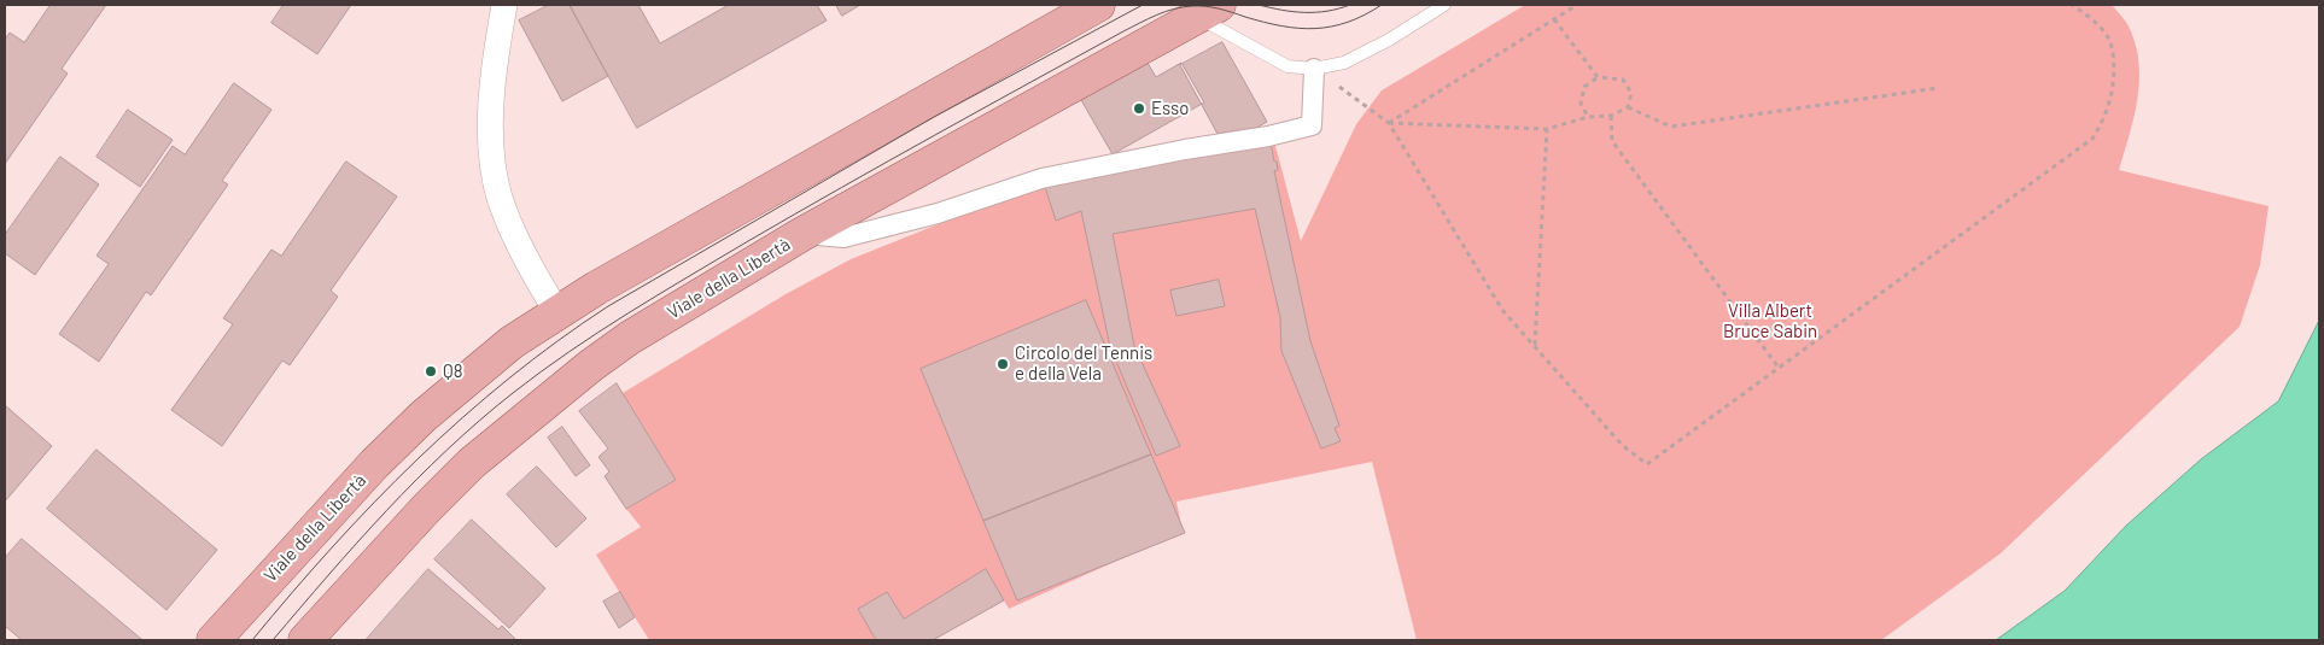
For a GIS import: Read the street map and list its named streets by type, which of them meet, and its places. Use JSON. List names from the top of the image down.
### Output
{
  "streets": {
    "main road": ["Viale della Libertà"]
  },
  "parks": ["Villa Albert Bruce Sabin"],
  "places": ["Esso", "Circolo del Tennis e della Vela", "Q8"]
}
